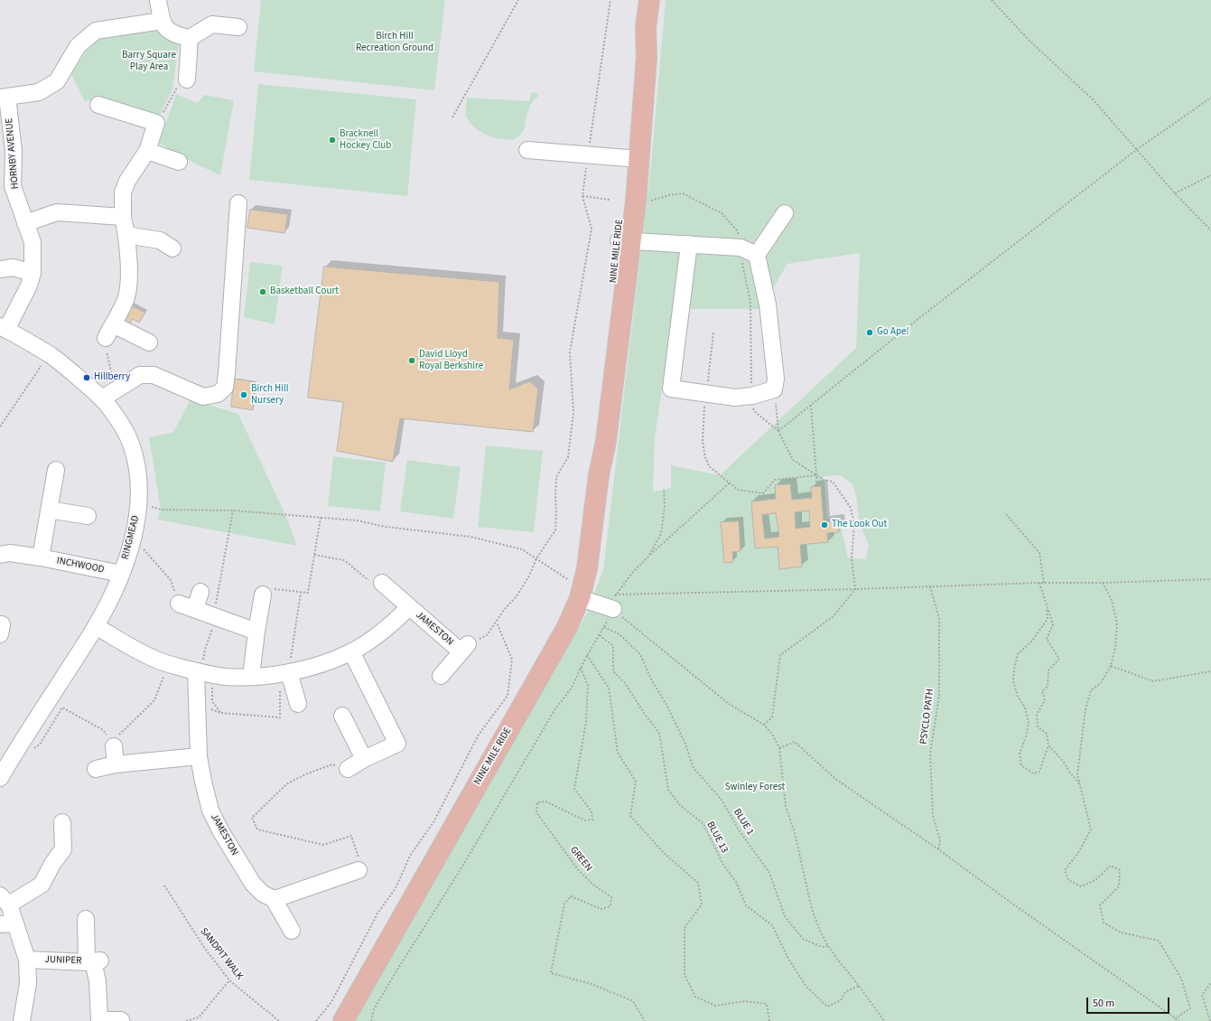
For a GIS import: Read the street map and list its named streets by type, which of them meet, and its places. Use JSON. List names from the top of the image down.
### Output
{
  "streets": {
    "main road": ["NINE MILE RIDE"],
    "street": [
      "HORNBY AVENUE",
      "RINGMEAD",
      "INCHWOOD",
      "JAMESTON",
      "JUNIPER"
    ],
    "path": [
      "PSYCLO PATH",
      "BLUE 1",
      "BLUE 13",
      "GREEN",
      "SANDPIT WALK"
    ]
  },
  "crossings": [
    ["HORNBY AVENUE", "RINGMEAD"],
    ["RINGMEAD", "INCHWOOD"],
    ["RINGMEAD", "JAMESTON"]
  ],
  "parks": ["Birch Hill Recreation Ground", "Barry Square Play Area", "Swinley Forest"],
  "places": [
    "Bracknell Hockey Club",
    "Basketball Court",
    "Go Ape!",
    "David Lloyd Royal Berkshire",
    "Hillberry",
    "Birch Hill Nursery",
    "The Look Out"
  ],
  "scale_bar": "50 m"
}
